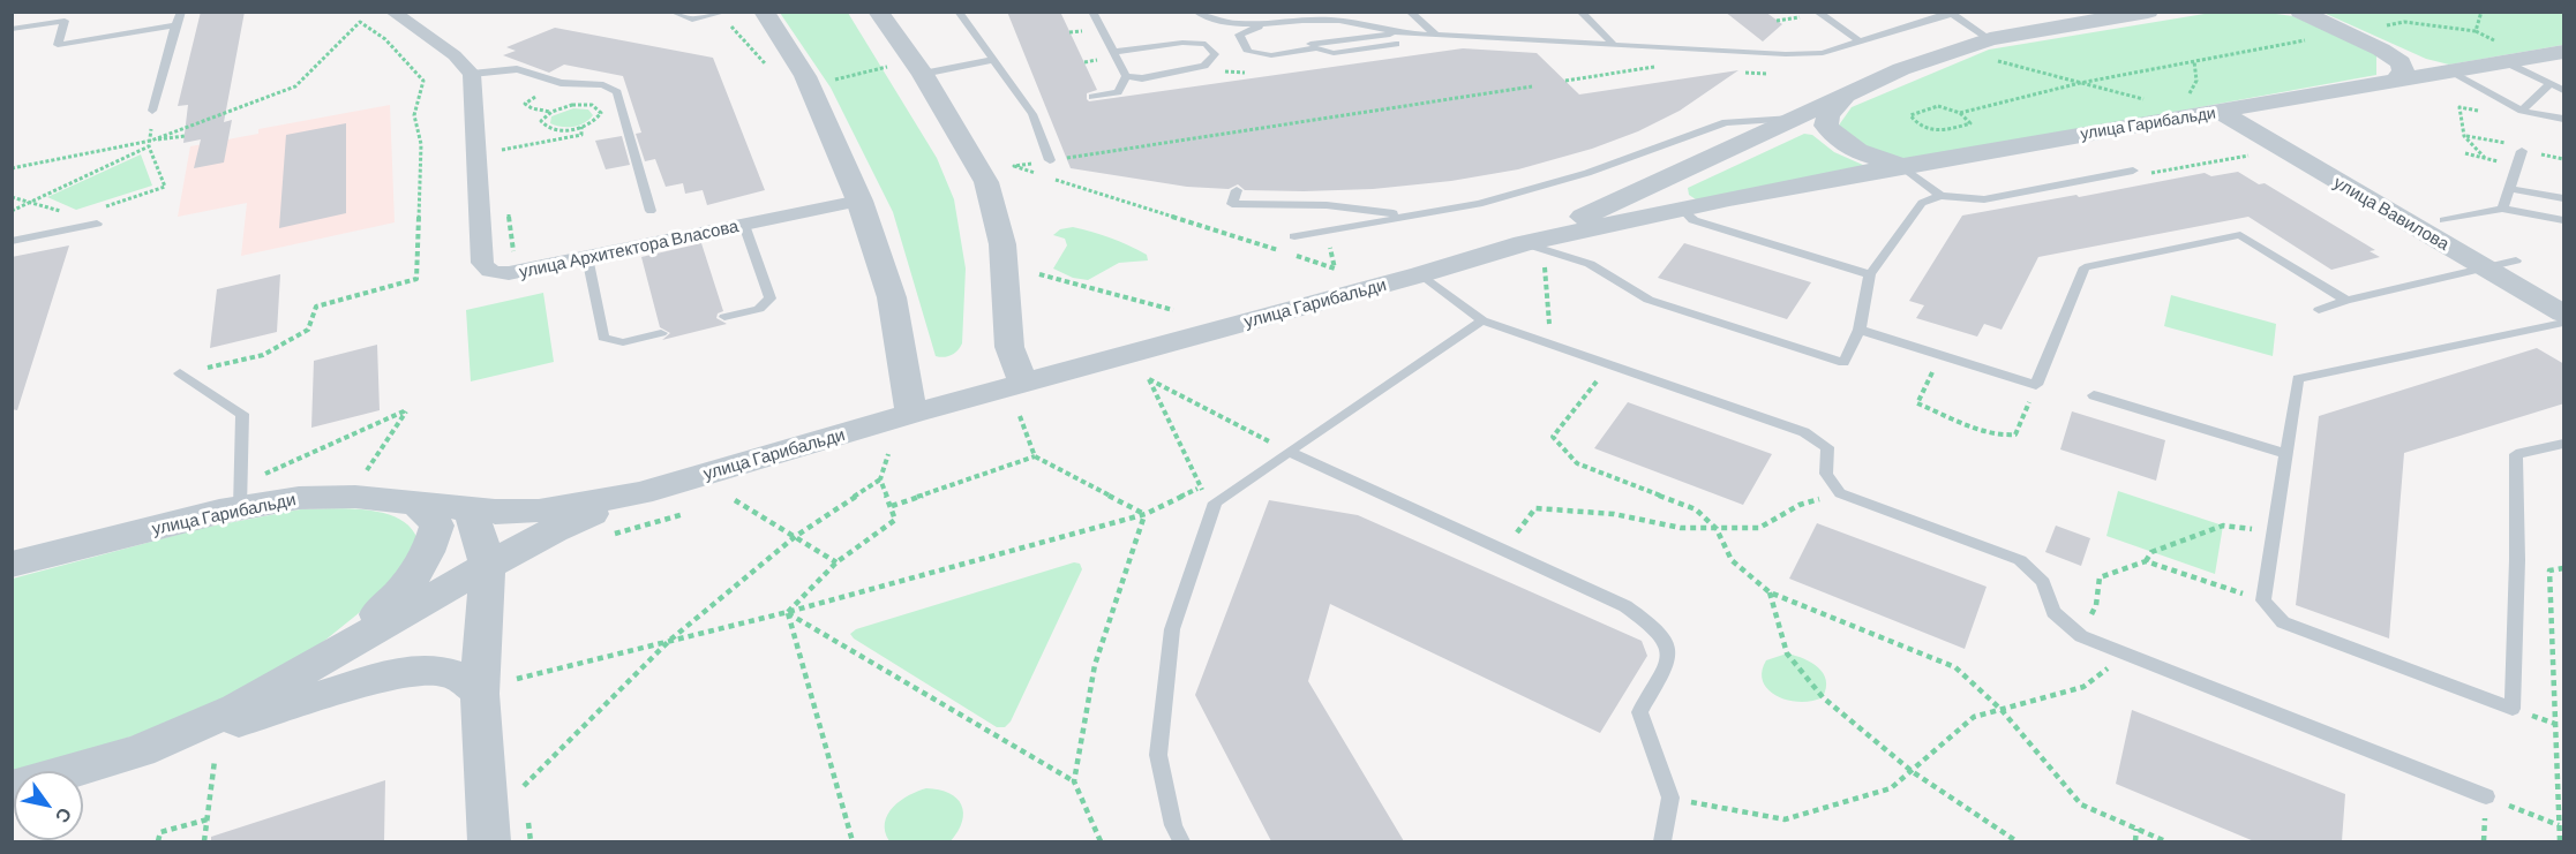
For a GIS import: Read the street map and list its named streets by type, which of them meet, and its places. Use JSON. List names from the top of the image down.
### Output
{
  "streets": {
    "street": ["улица Гарибальди", "улица Вавилова", "улица Архитектора Власова"]
  },
  "crossings": [
    ["улица Гарибальди", "улица Вавилова"]
  ],
  "north": "bottom right"
}
